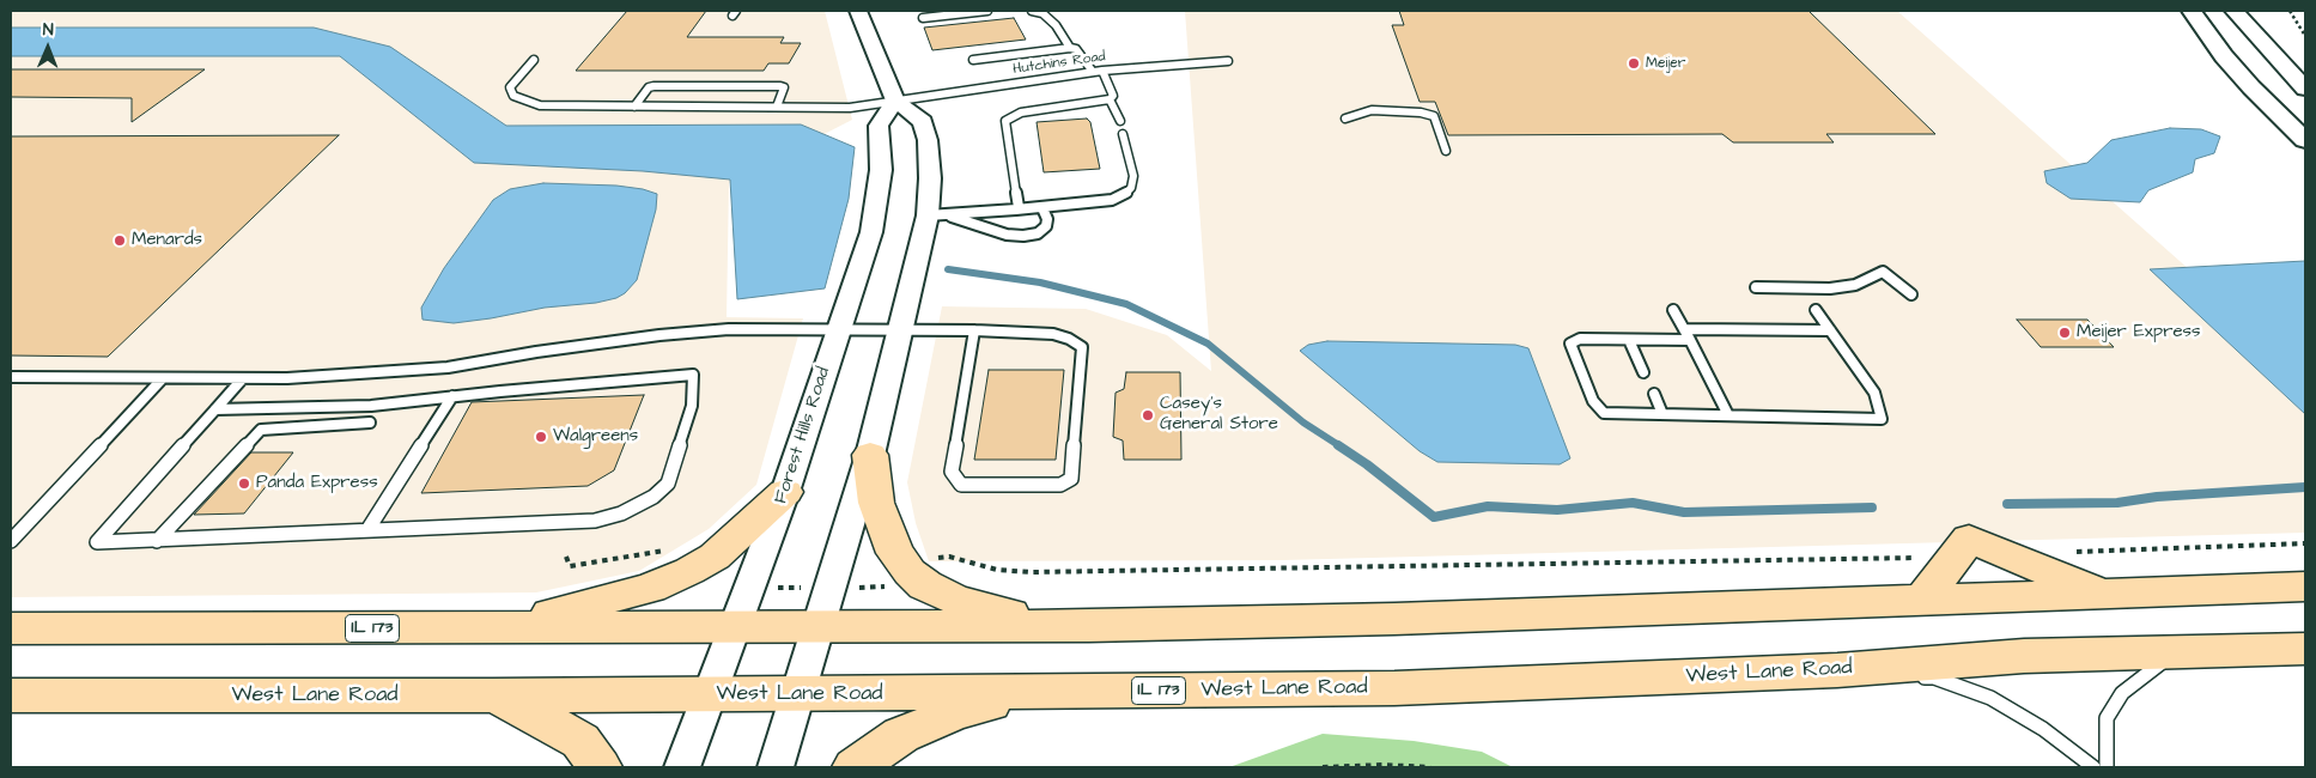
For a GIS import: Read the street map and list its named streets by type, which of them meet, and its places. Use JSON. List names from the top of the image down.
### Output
{
  "streets": {
    "main road": ["IL 173", "West Lane Road"],
    "street": ["Forest Hills Road"],
    "lane": ["Hutchins Road"]
  },
  "crossings": [
    ["Hutchins Road", "Forest Hills Road"],
    ["Forest Hills Road", "IL 173"],
    ["Forest Hills Road", "West Lane Road"]
  ],
  "places": [
    "Meijer",
    "Menards",
    "Meijer Express",
    "Casey's General Store",
    "Walgreens",
    "Panda Express"
  ],
  "north": "top"
}
